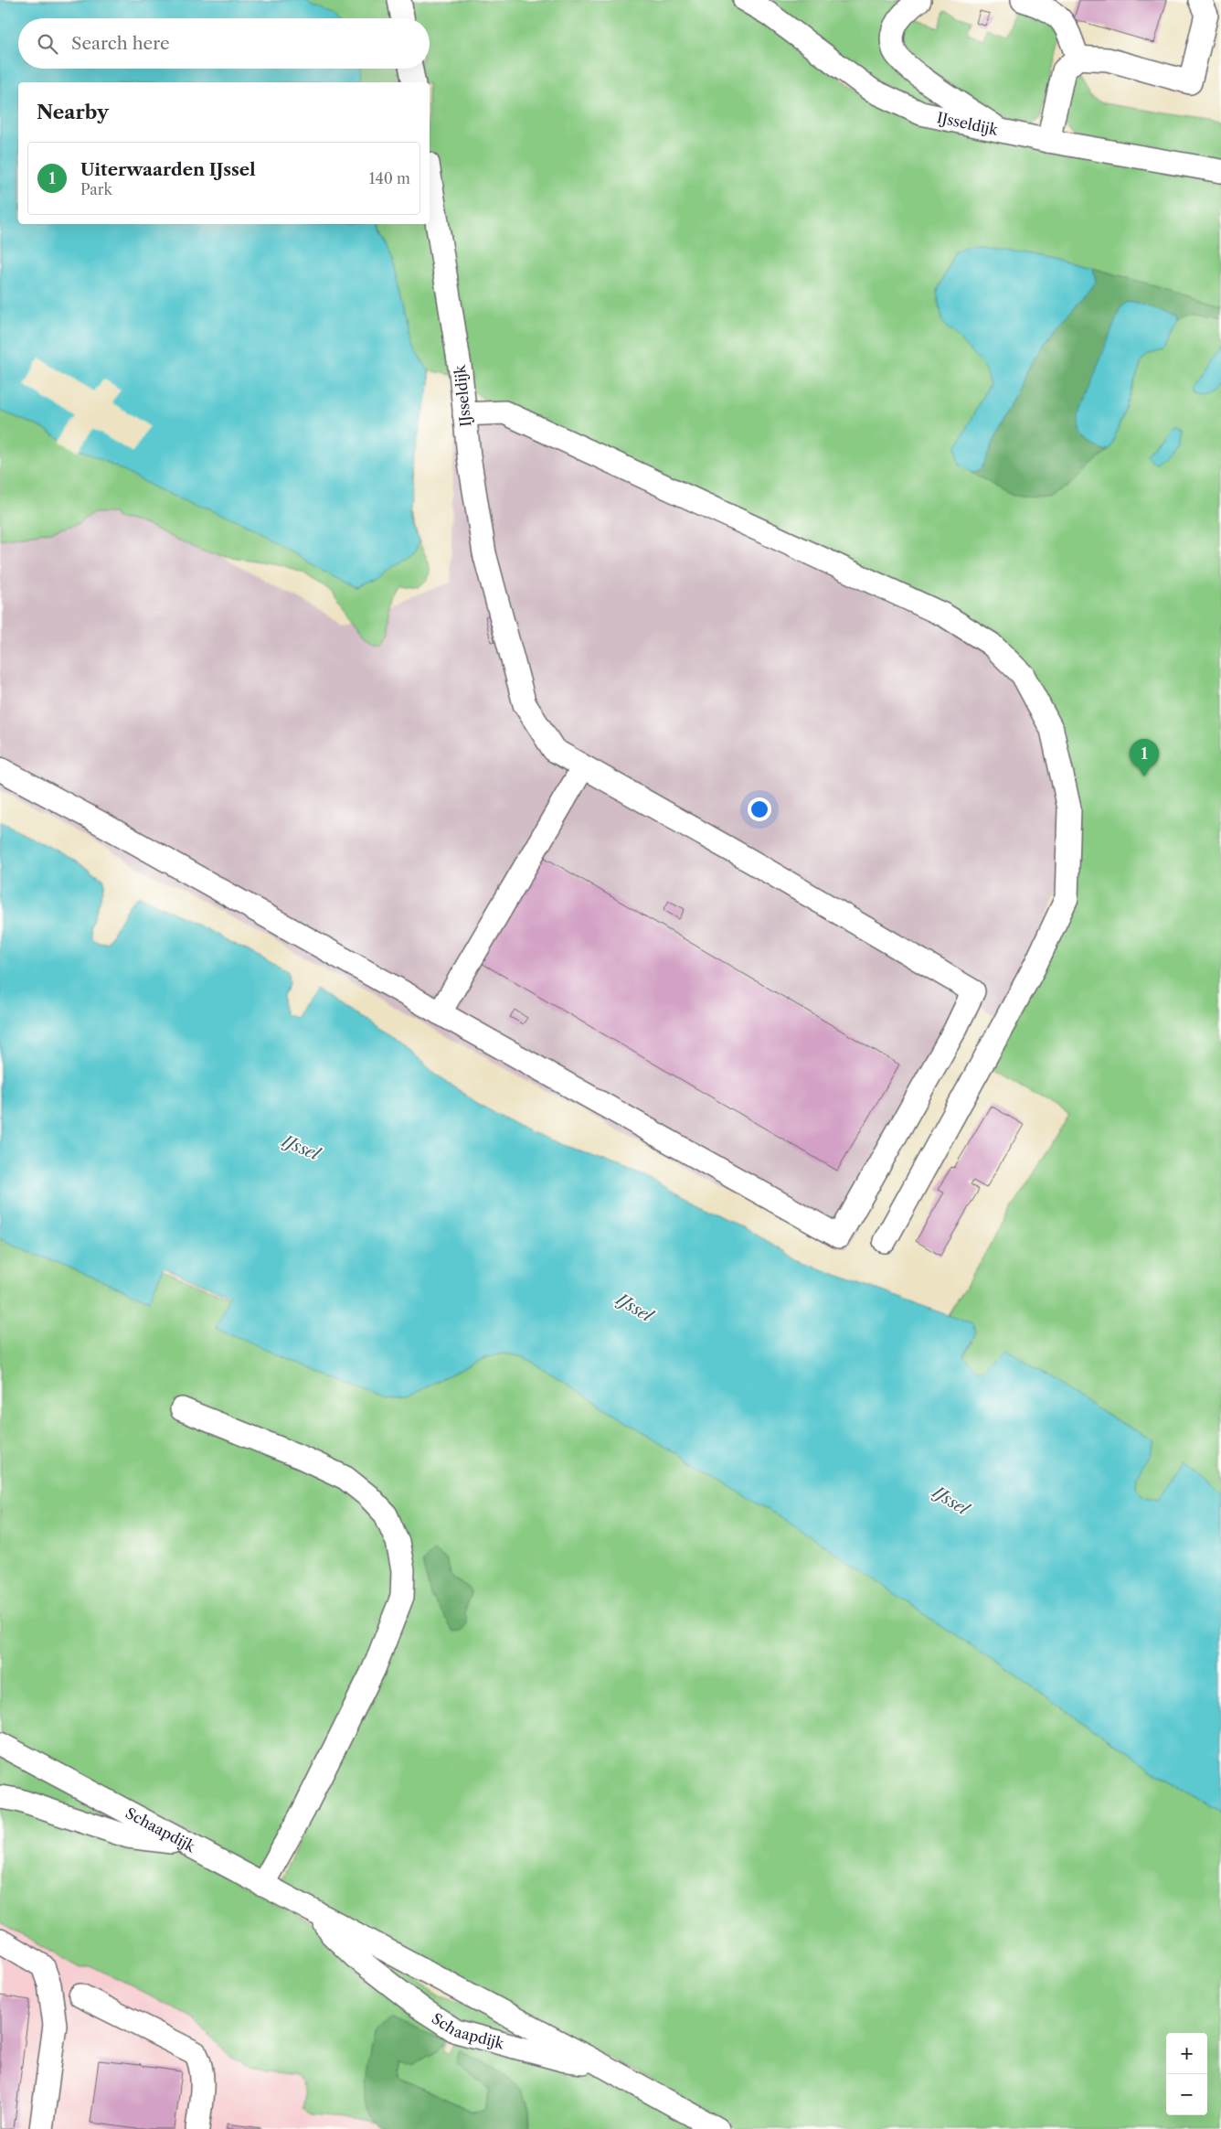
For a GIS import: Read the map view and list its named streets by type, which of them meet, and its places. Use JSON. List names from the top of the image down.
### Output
{
  "streets": {
    "street": ["IJsseldijk", "Schaapdijk"]
  },
  "water": ["IJssel"],
  "page": {
    "search": "Search here",
    "heading": "Nearby",
    "list": [
      {
        "mark": "1",
        "name": "Uiterwaarden IJssel",
        "note": "Park",
        "value": "140 m"
      }
    ],
    "pins": "1",
    "map_buttons": ["+", "−"]
  }
}
